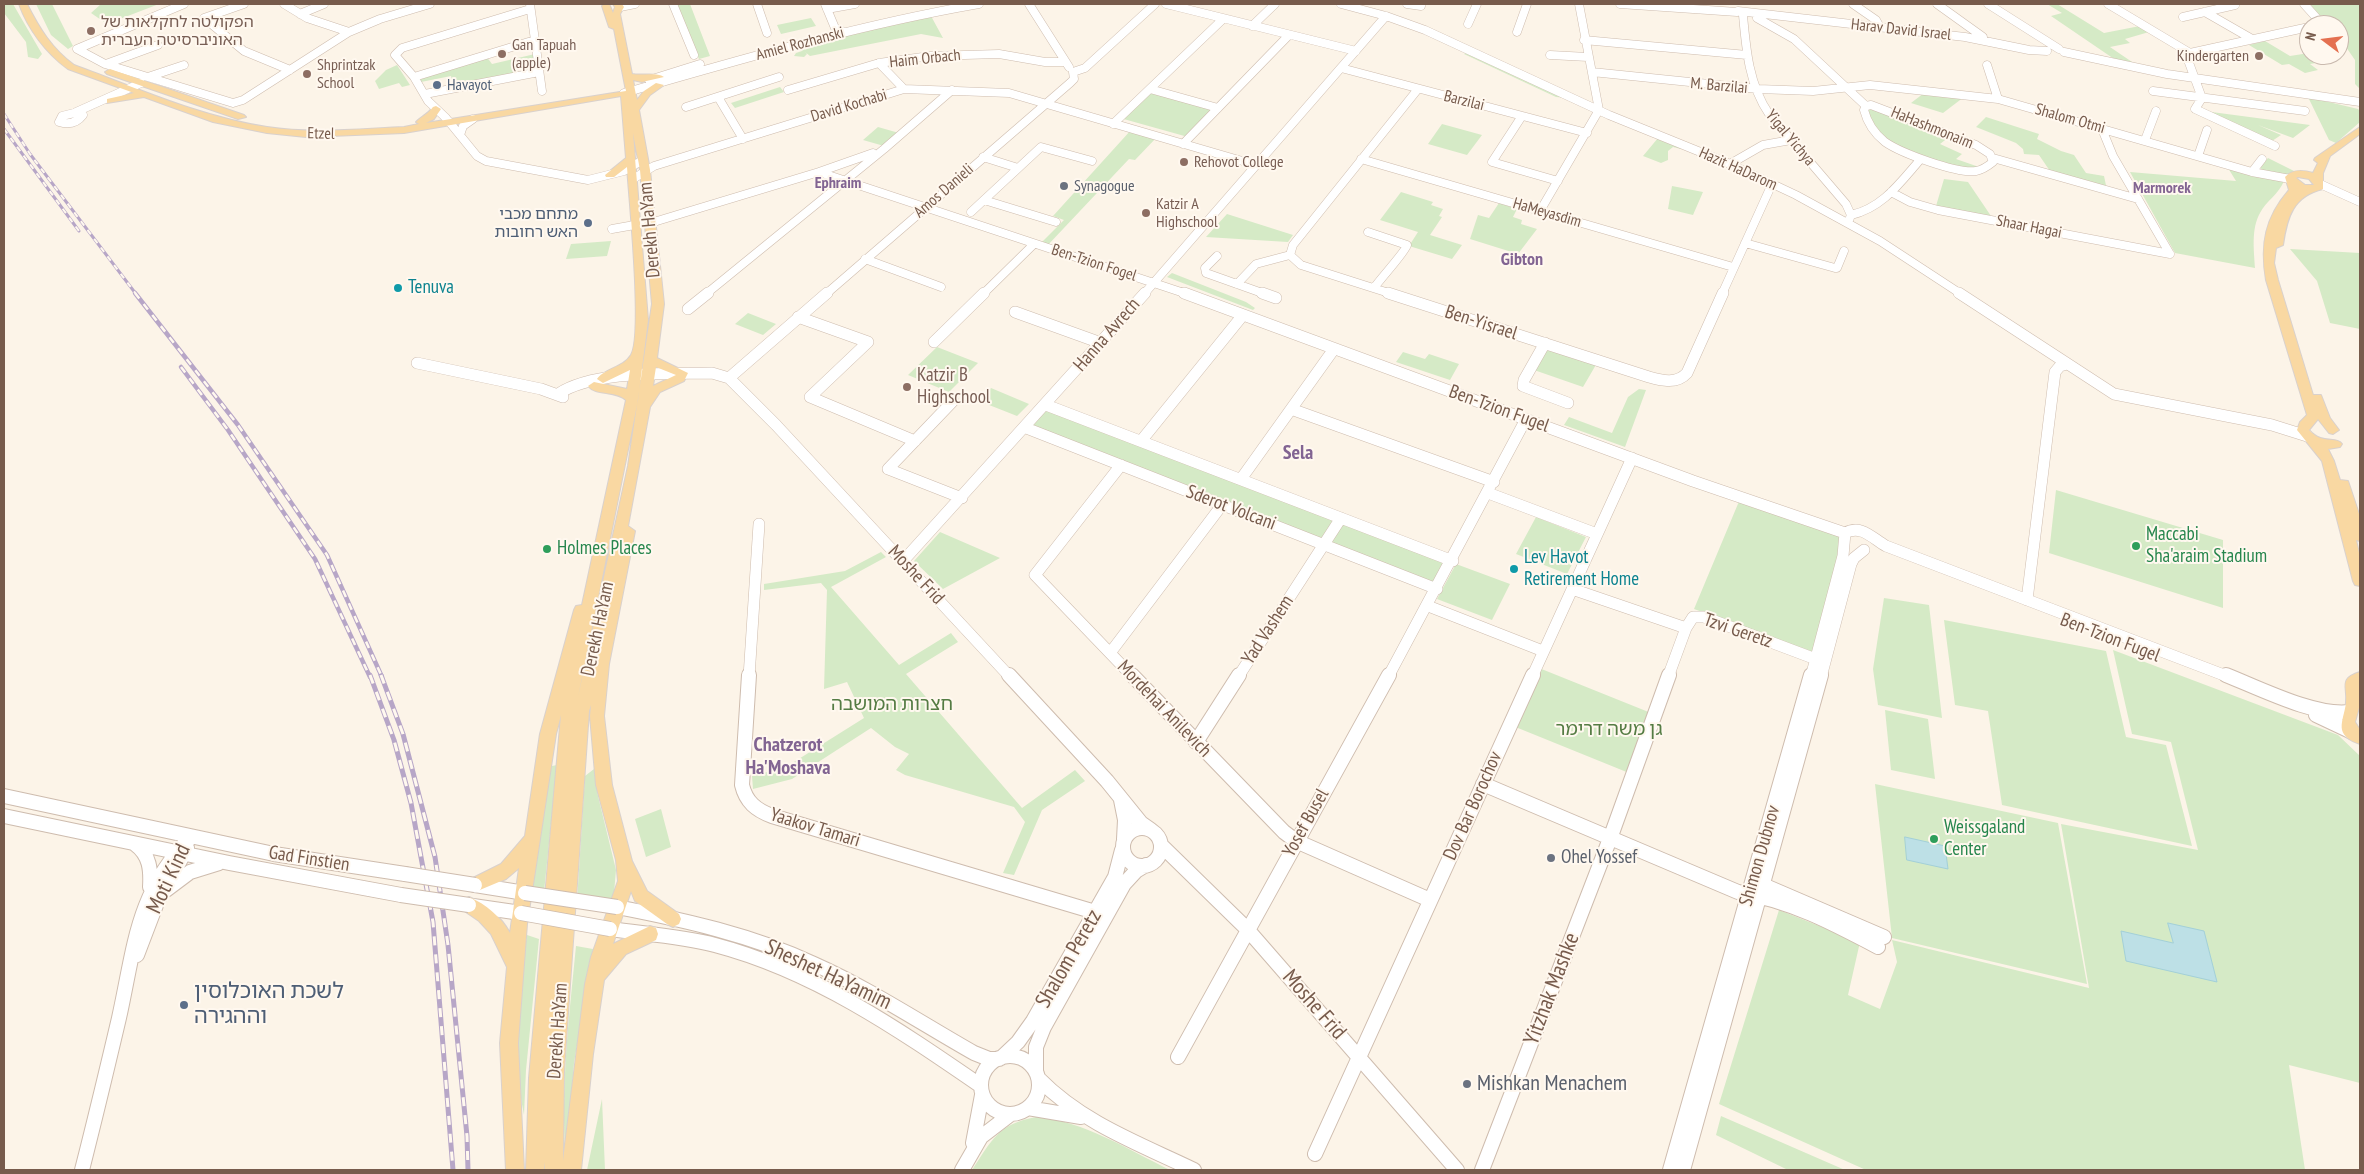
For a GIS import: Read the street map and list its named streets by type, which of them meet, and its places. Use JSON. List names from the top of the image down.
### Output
{
  "streets": {
    "main road": ["Etzel", "Derekh HaYam"],
    "street": [
      "Harav David Israel",
      "Amiel Rozhanski",
      "Haim Orbach",
      "M. Barzilai",
      "Barzilai",
      "David Kochabi",
      "Shalom Otmi",
      "HaHashmonaim",
      "Yigal Yichya",
      "Hazit HaDarom",
      "Amos Danieli",
      "HaMeyasdim",
      "Shaar Hagai",
      "Ben-Tzion Fogel",
      "Ben-Yisrael",
      "Hanna Avrech",
      "Ben-Tzion Fugel",
      "Sderot Volcani",
      "Moshe Frid",
      "Yad Vashem",
      "Tzvi Geretz",
      "Mordehai Anilevich",
      "Dov Bar Borochov",
      "Yosef Busel",
      "Yaakov Tamari",
      "Shimon Dubnov",
      "Gad Finstien",
      "Moti Kind",
      "Shalom Peretz",
      "Sheshet HaYamim",
      "Yitzhak Mashke"
    ]
  },
  "crossings": [
    ["Harav David Israel", "Yigal Yichya"],
    ["Amiel Rozhanski", "Etzel"],
    ["Amiel Rozhanski", "Derekh HaYam"],
    ["M. Barzilai", "Shalom Otmi"],
    ["M. Barzilai", "Yigal Yichya"],
    ["Barzilai", "Hanna Avrech"],
    ["David Kochabi", "Amos Danieli"],
    ["David Kochabi", "Derekh HaYam"],
    ["David Kochabi", "Hanna Avrech"],
    ["Etzel", "Derekh HaYam"],
    ["Yigal Yichya", "Hazit HaDarom"],
    ["Hazit HaDarom", "Hanna Avrech"],
    ["Amos Danieli", "Ben-Tzion Fogel"],
    ["Amos Danieli", "Moshe Frid"],
    ["HaMeyasdim", "Ben-Yisrael"],
    ["Ben-Tzion Fogel", "Hanna Avrech"],
    ["Ben-Tzion Fogel", "Ben-Tzion Fugel"],
    ["Hanna Avrech", "Ben-Tzion Fugel"],
    ["Hanna Avrech", "Sderot Volcani"],
    ["Hanna Avrech", "Moshe Frid"],
    ["Ben-Tzion Fugel", "Dov Bar Borochov"],
    ["Ben-Tzion Fugel", "Yosef Busel"],
    ["Ben-Tzion Fugel", "Shimon Dubnov"],
    ["Sderot Volcani", "Yad Vashem"],
    ["Sderot Volcani", "Mordehai Anilevich"],
    ["Sderot Volcani", "Yosef Busel"],
    ["Moshe Frid", "Dov Bar Borochov"],
    ["Moshe Frid", "Yosef Busel"],
    ["Moshe Frid", "Shalom Peretz"],
    ["Yad Vashem", "Mordehai Anilevich"],
    ["Tzvi Geretz", "Dov Bar Borochov"],
    ["Tzvi Geretz", "Shimon Dubnov"],
    ["Tzvi Geretz", "Yitzhak Mashke"],
    ["Mordehai Anilevich", "Dov Bar Borochov"],
    ["Mordehai Anilevich", "Yosef Busel"],
    ["Yaakov Tamari", "Shalom Peretz"],
    ["Gad Finstien", "Moti Kind"],
    ["Gad Finstien", "Sheshet HaYamim"],
    ["Shalom Peretz", "Sheshet HaYamim"]
  ],
  "districts": [
    "Ephraim",
    "Marmorek",
    "Gibton",
    "Sela",
    "Chatzerot Ha'Moshava"
  ],
  "parks": ["חצרות המושבה", "גן משה דרימר"],
  "places": [
    "הפקולטה לחקלאות של האוניברסיטה העברית",
    "Gan Tapuah (apple)",
    "Kindergarten",
    "Shprintzak School",
    "Havayot",
    "Rehovot College",
    "Synagogue",
    "Katzir A Highschool",
    "מתחם מכבי האש רחובות",
    "Tenuva",
    "Katzir B Highschool",
    "Maccabi Sha'araim Stadium",
    "Holmes Places",
    "Lev Havot Retirement Home",
    "Weissgaland Center",
    "Ohel Yossef",
    "לשכת האוכלוסין וההגירה",
    "Mishkan Menachem"
  ],
  "north": "left"
}
